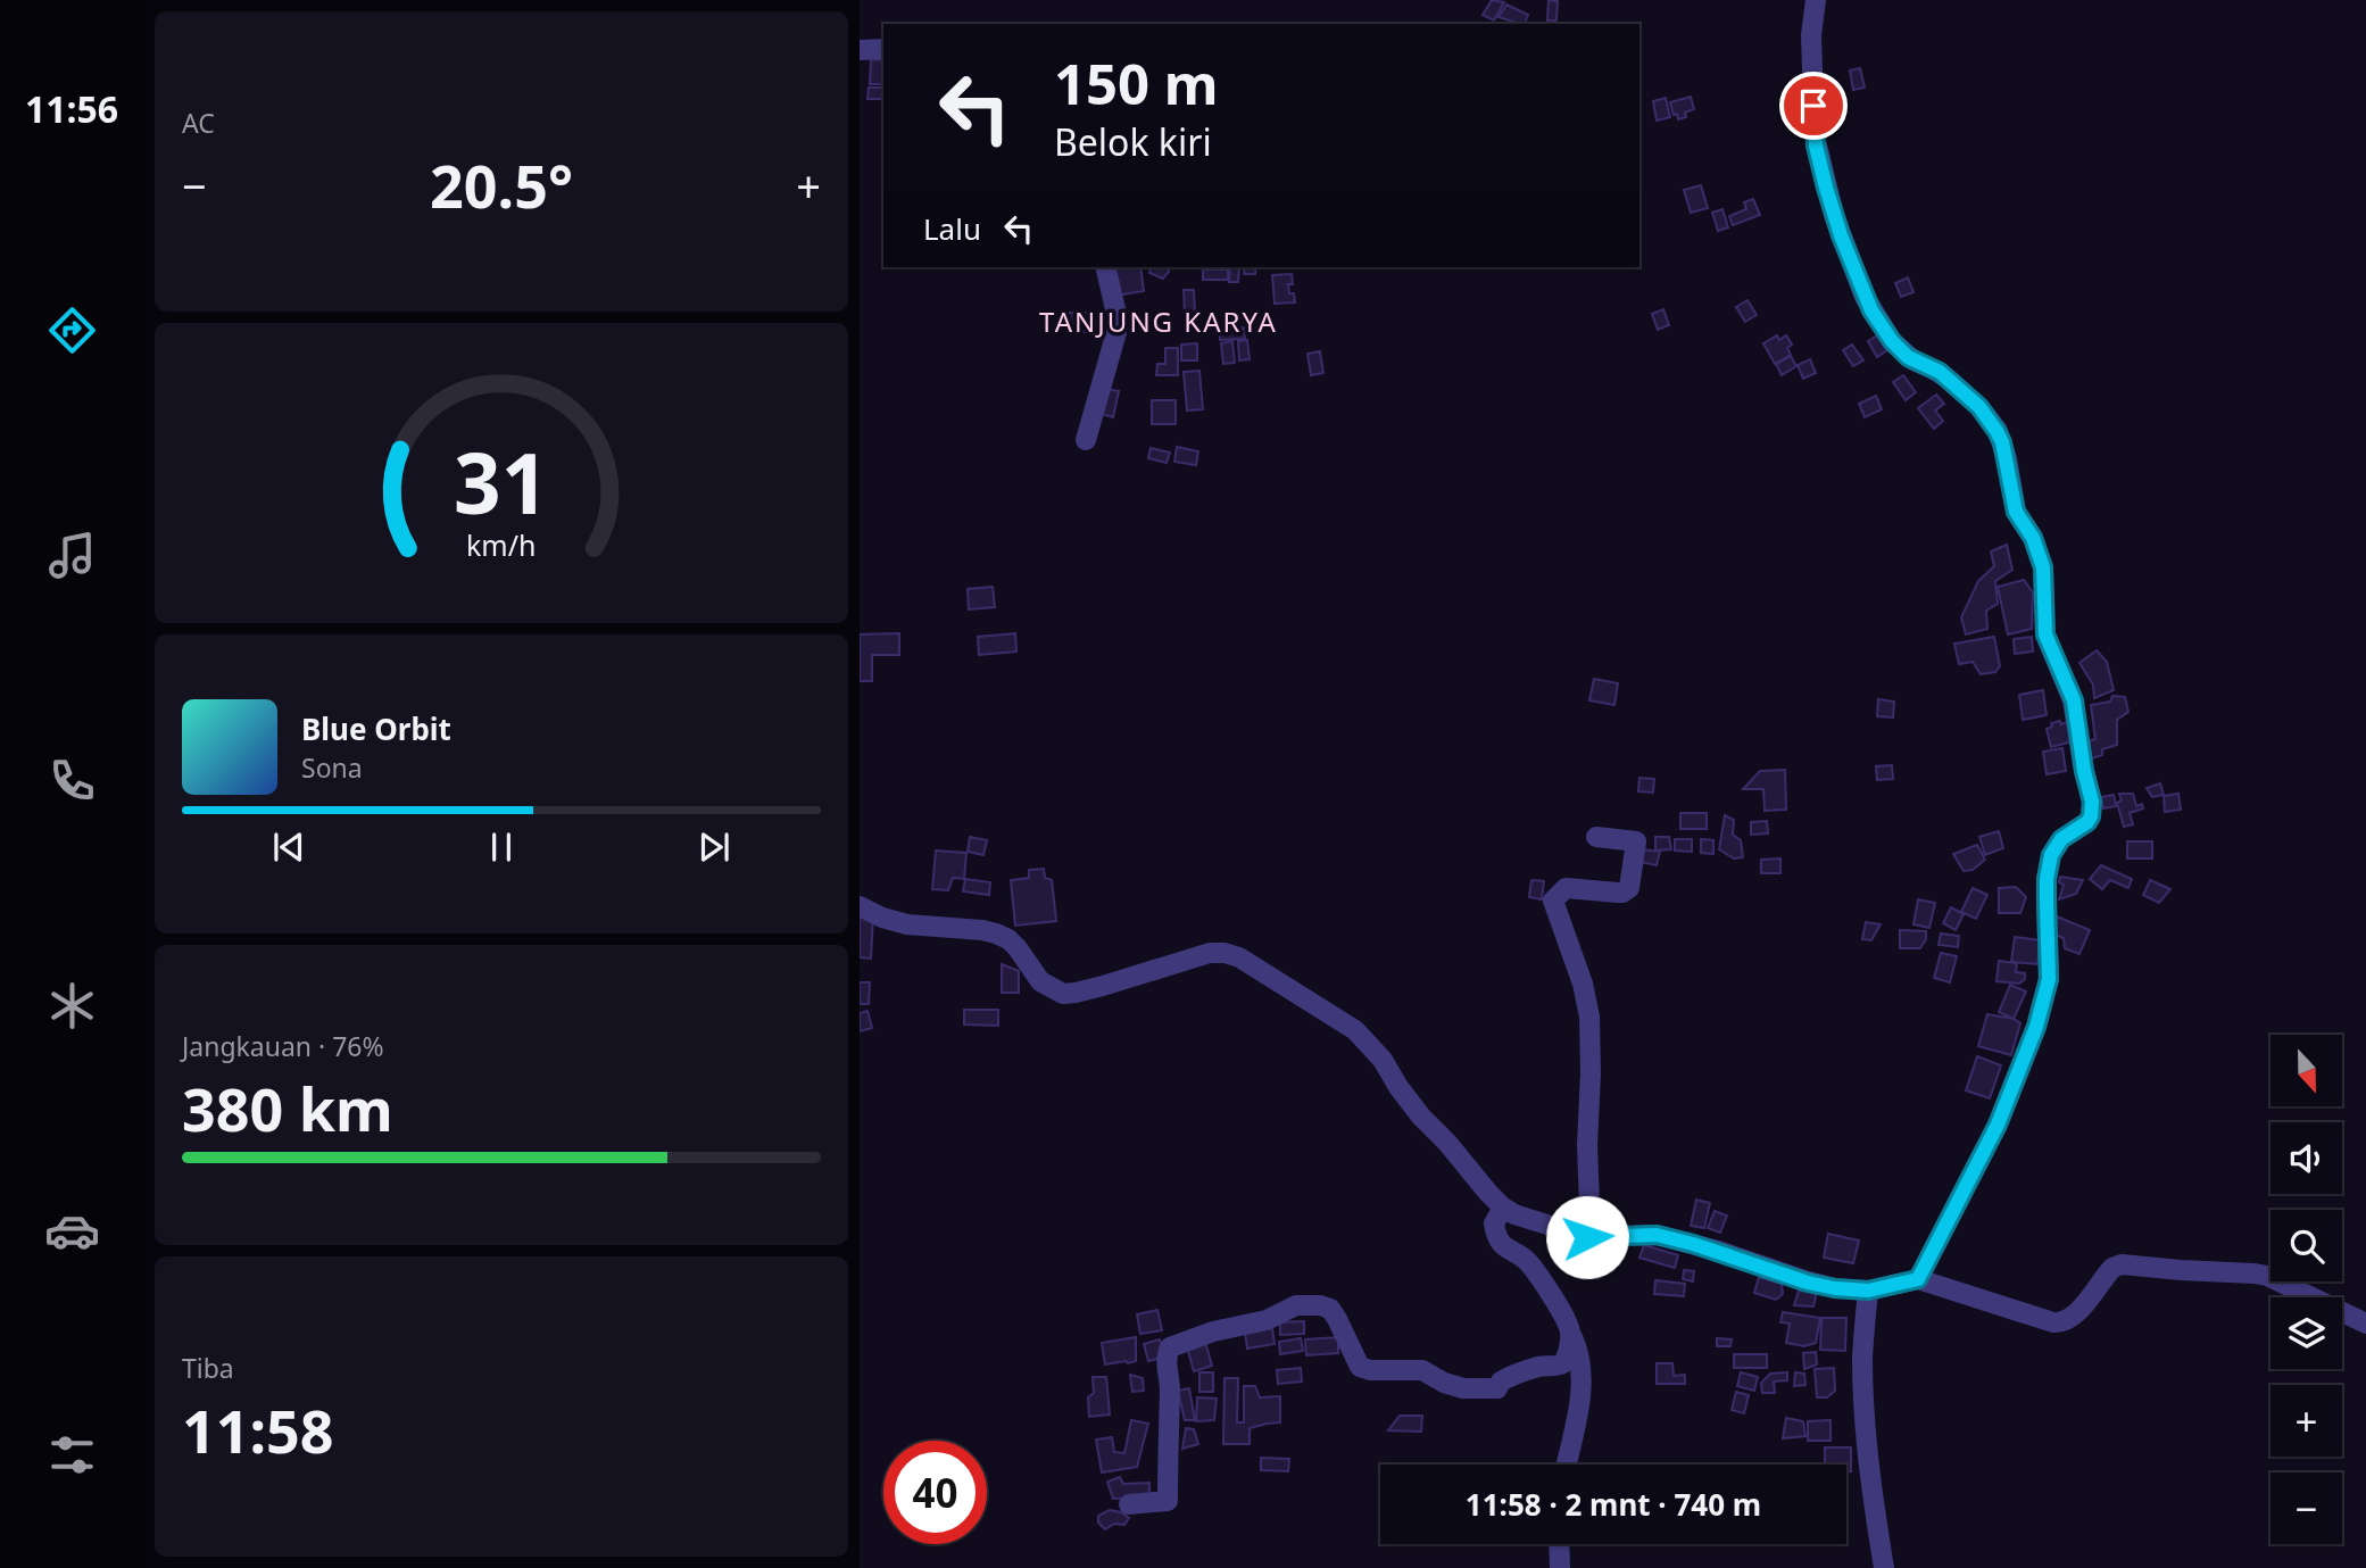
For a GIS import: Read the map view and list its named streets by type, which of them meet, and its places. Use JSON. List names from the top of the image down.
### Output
{
  "districts": ["TANJUNG KARYA"],
  "north": "bottom",
  "page": {
    "tabs": "11:56",
    "tile": [
      "AC",
      ["Jangkauan · 76%", "380 km"],
      ["Tiba", "11:58"]
    ],
    "turn": ["150 m", "Belok kiri"],
    "heat": ["−", "20.5°", "+"],
    "then": "Lalu",
    "song": ["Blue Orbit", "Sona"],
    "map_buttons": ["+", "−"],
    "limit": "40",
    "trip": "11:58 · 2 mnt · 740 m",
    "gauge": ["31", "km/h"]
  }
}
